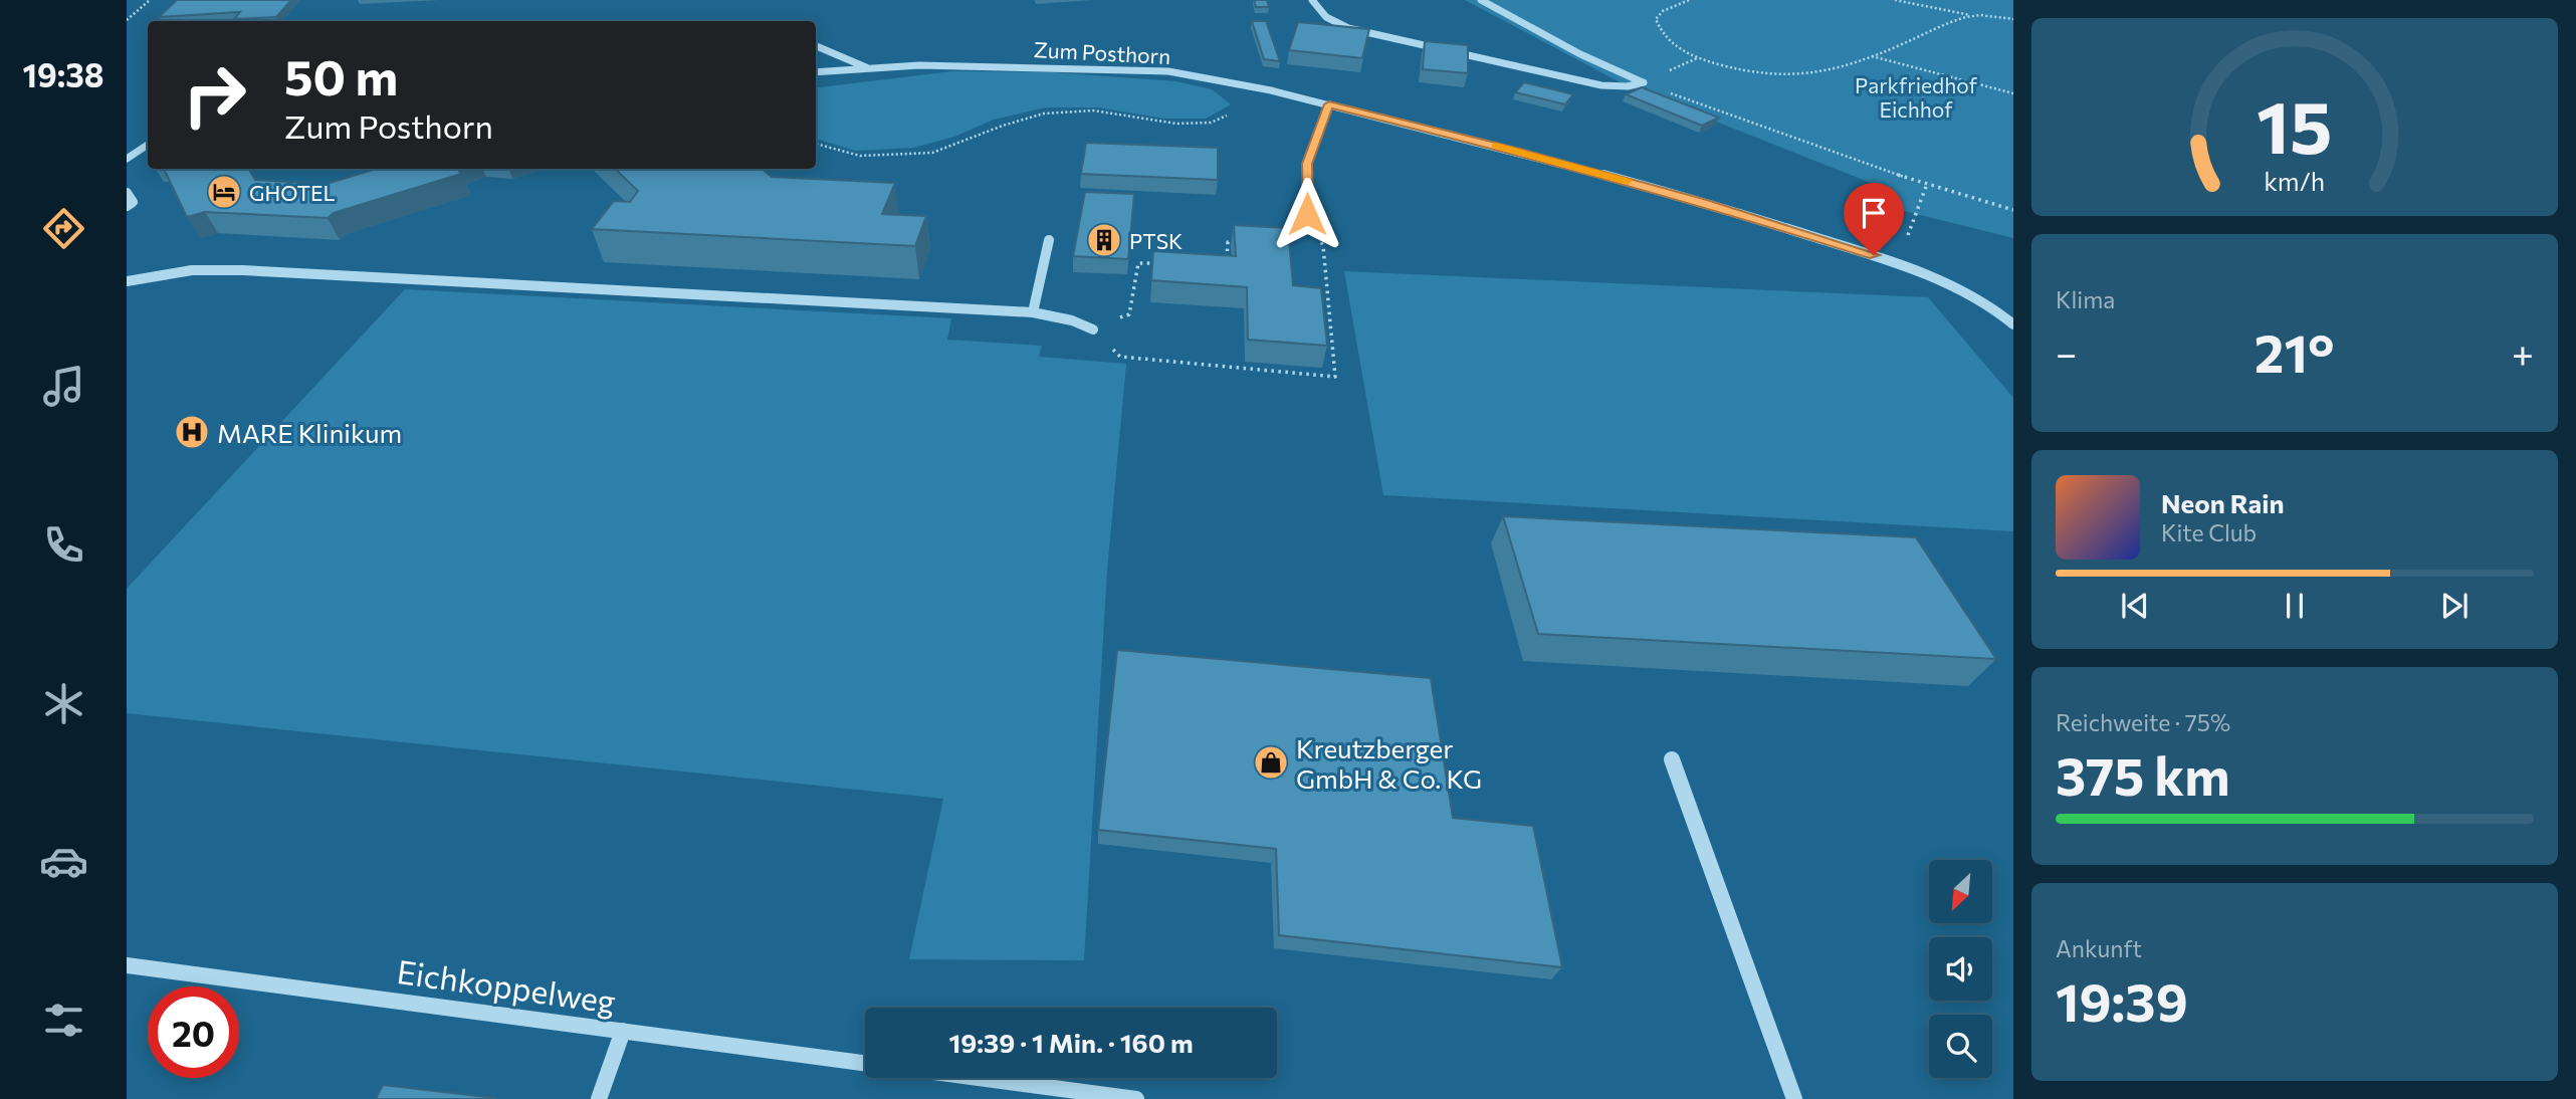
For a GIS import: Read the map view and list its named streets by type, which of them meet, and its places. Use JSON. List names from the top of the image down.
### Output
{
  "streets": {
    "street": ["Zum Posthorn", "Eichkoppelweg"]
  },
  "parks": ["Parkfriedhof Eichhof"],
  "places": {
    "hotel": ["GHOTEL"],
    "building": ["PTSK"],
    "hospital": ["MARE Klinikum"],
    "shop": ["Kreutzberger GmbH & Co. KG"]
  },
  "north": "bottom left",
  "page": {
    "tabs": "19:38",
    "turn": ["50 m", "Zum Posthorn"],
    "tile": [
      "Klima",
      ["Reichweite · 75%", "375 km"],
      ["Ankunft", "19:39"]
    ],
    "heat": ["−", "21°", "+"],
    "song": ["Neon Rain", "Kite Club"],
    "limit": "20",
    "trip": "19:39 · 1 Min. · 160 m",
    "gauge": ["15", "km/h"]
  }
}
